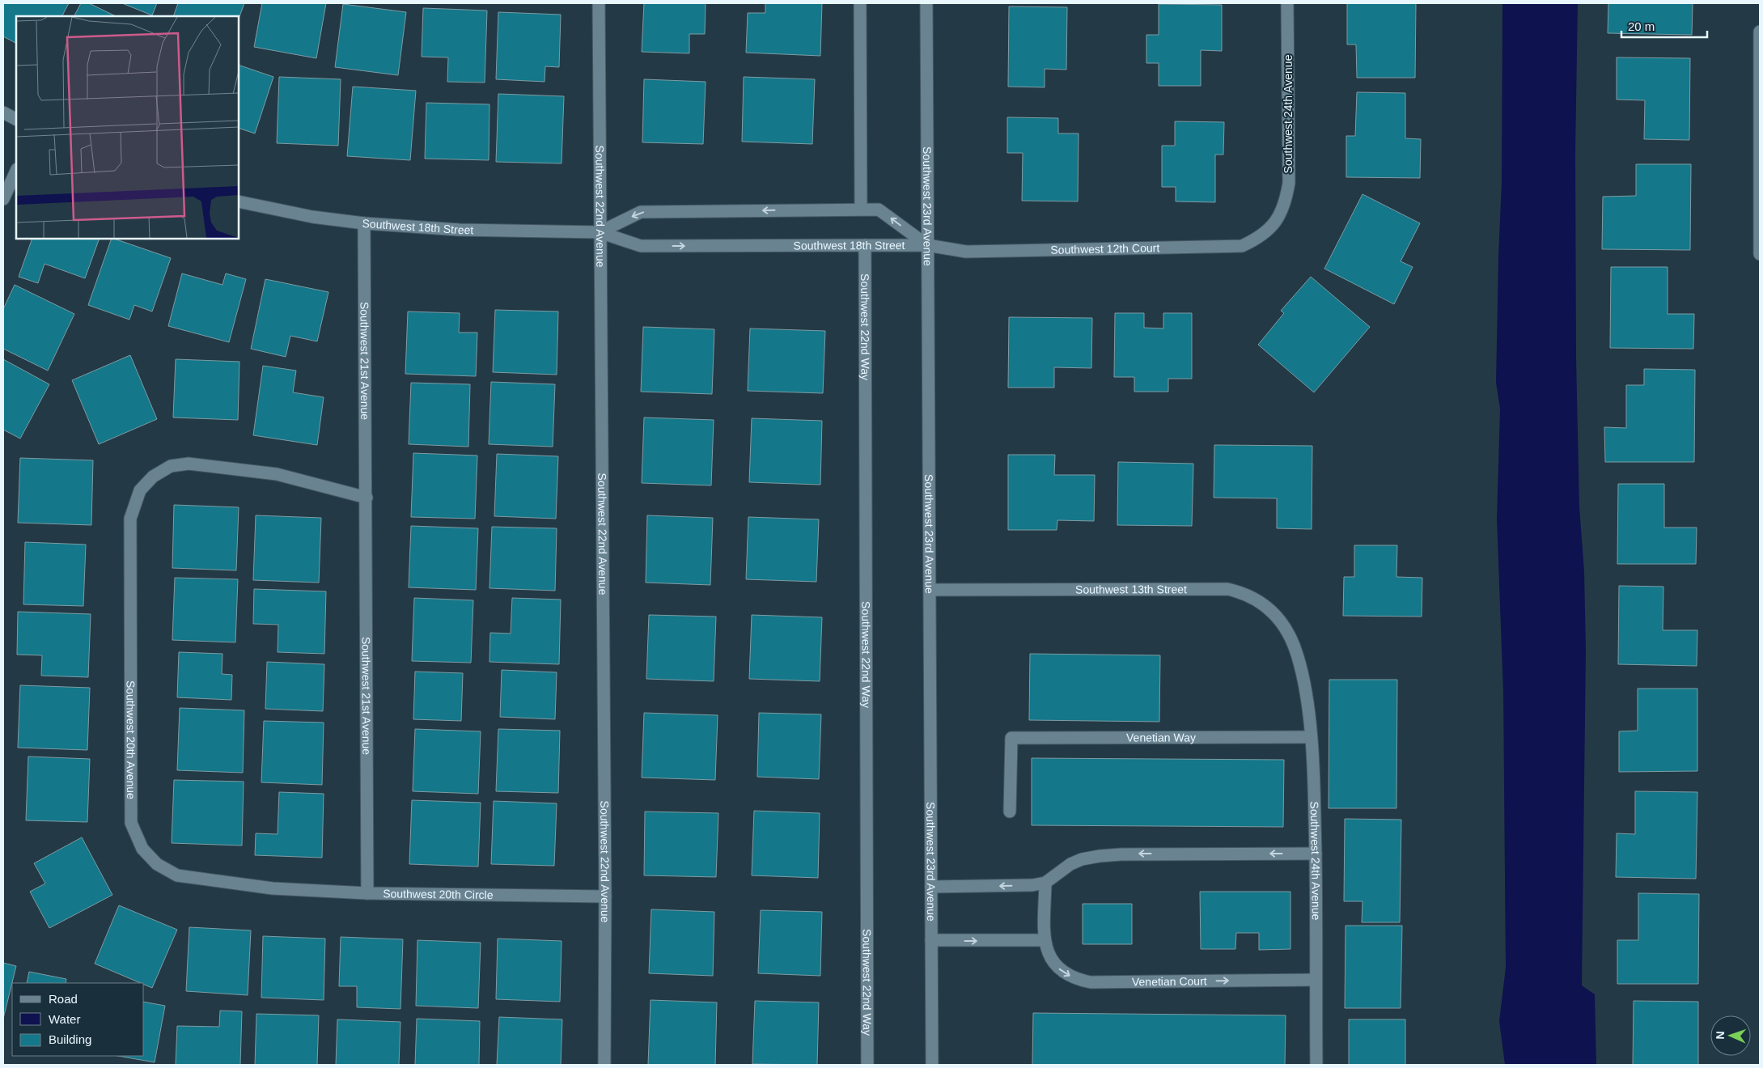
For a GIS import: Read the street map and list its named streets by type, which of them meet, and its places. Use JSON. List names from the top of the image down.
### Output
{
  "streets": {
    "street": [
      "Southwest 24th Avenue",
      "Southwest 22nd Avenue",
      "Southwest 23rd Avenue",
      "Southwest 18th Street",
      "Southwest 12th Court",
      "Southwest 22nd Way",
      "Southwest 21st Avenue",
      "Southwest 13th Street",
      "Venetian Way",
      "Southwest 20th Avenue",
      "Southwest 20th Circle",
      "Venetian Court"
    ]
  },
  "crossings": [
    ["Southwest 24th Avenue", "Southwest 12th Court"],
    ["Southwest 24th Avenue", "Southwest 13th Street"],
    ["Southwest 24th Avenue", "Venetian Way"],
    ["Southwest 24th Avenue", "Venetian Court"],
    ["Southwest 22nd Avenue", "Southwest 18th Street"],
    ["Southwest 22nd Avenue", "Southwest 20th Circle"],
    ["Southwest 23rd Avenue", "Southwest 18th Street"],
    ["Southwest 23rd Avenue", "Southwest 12th Court"],
    ["Southwest 23rd Avenue", "Southwest 13th Street"],
    ["Southwest 18th Street", "Southwest 12th Court"],
    ["Southwest 18th Street", "Southwest 22nd Way"],
    ["Southwest 18th Street", "Southwest 21st Avenue"],
    ["Southwest 21st Avenue", "Southwest 20th Avenue"],
    ["Southwest 21st Avenue", "Southwest 20th Circle"],
    ["Southwest 20th Avenue", "Southwest 20th Circle"]
  ],
  "one_way": ["Venetian Court"],
  "legend": ["Road", "Water", "Building"],
  "scale_bar": "20 m",
  "north": "left"
}
